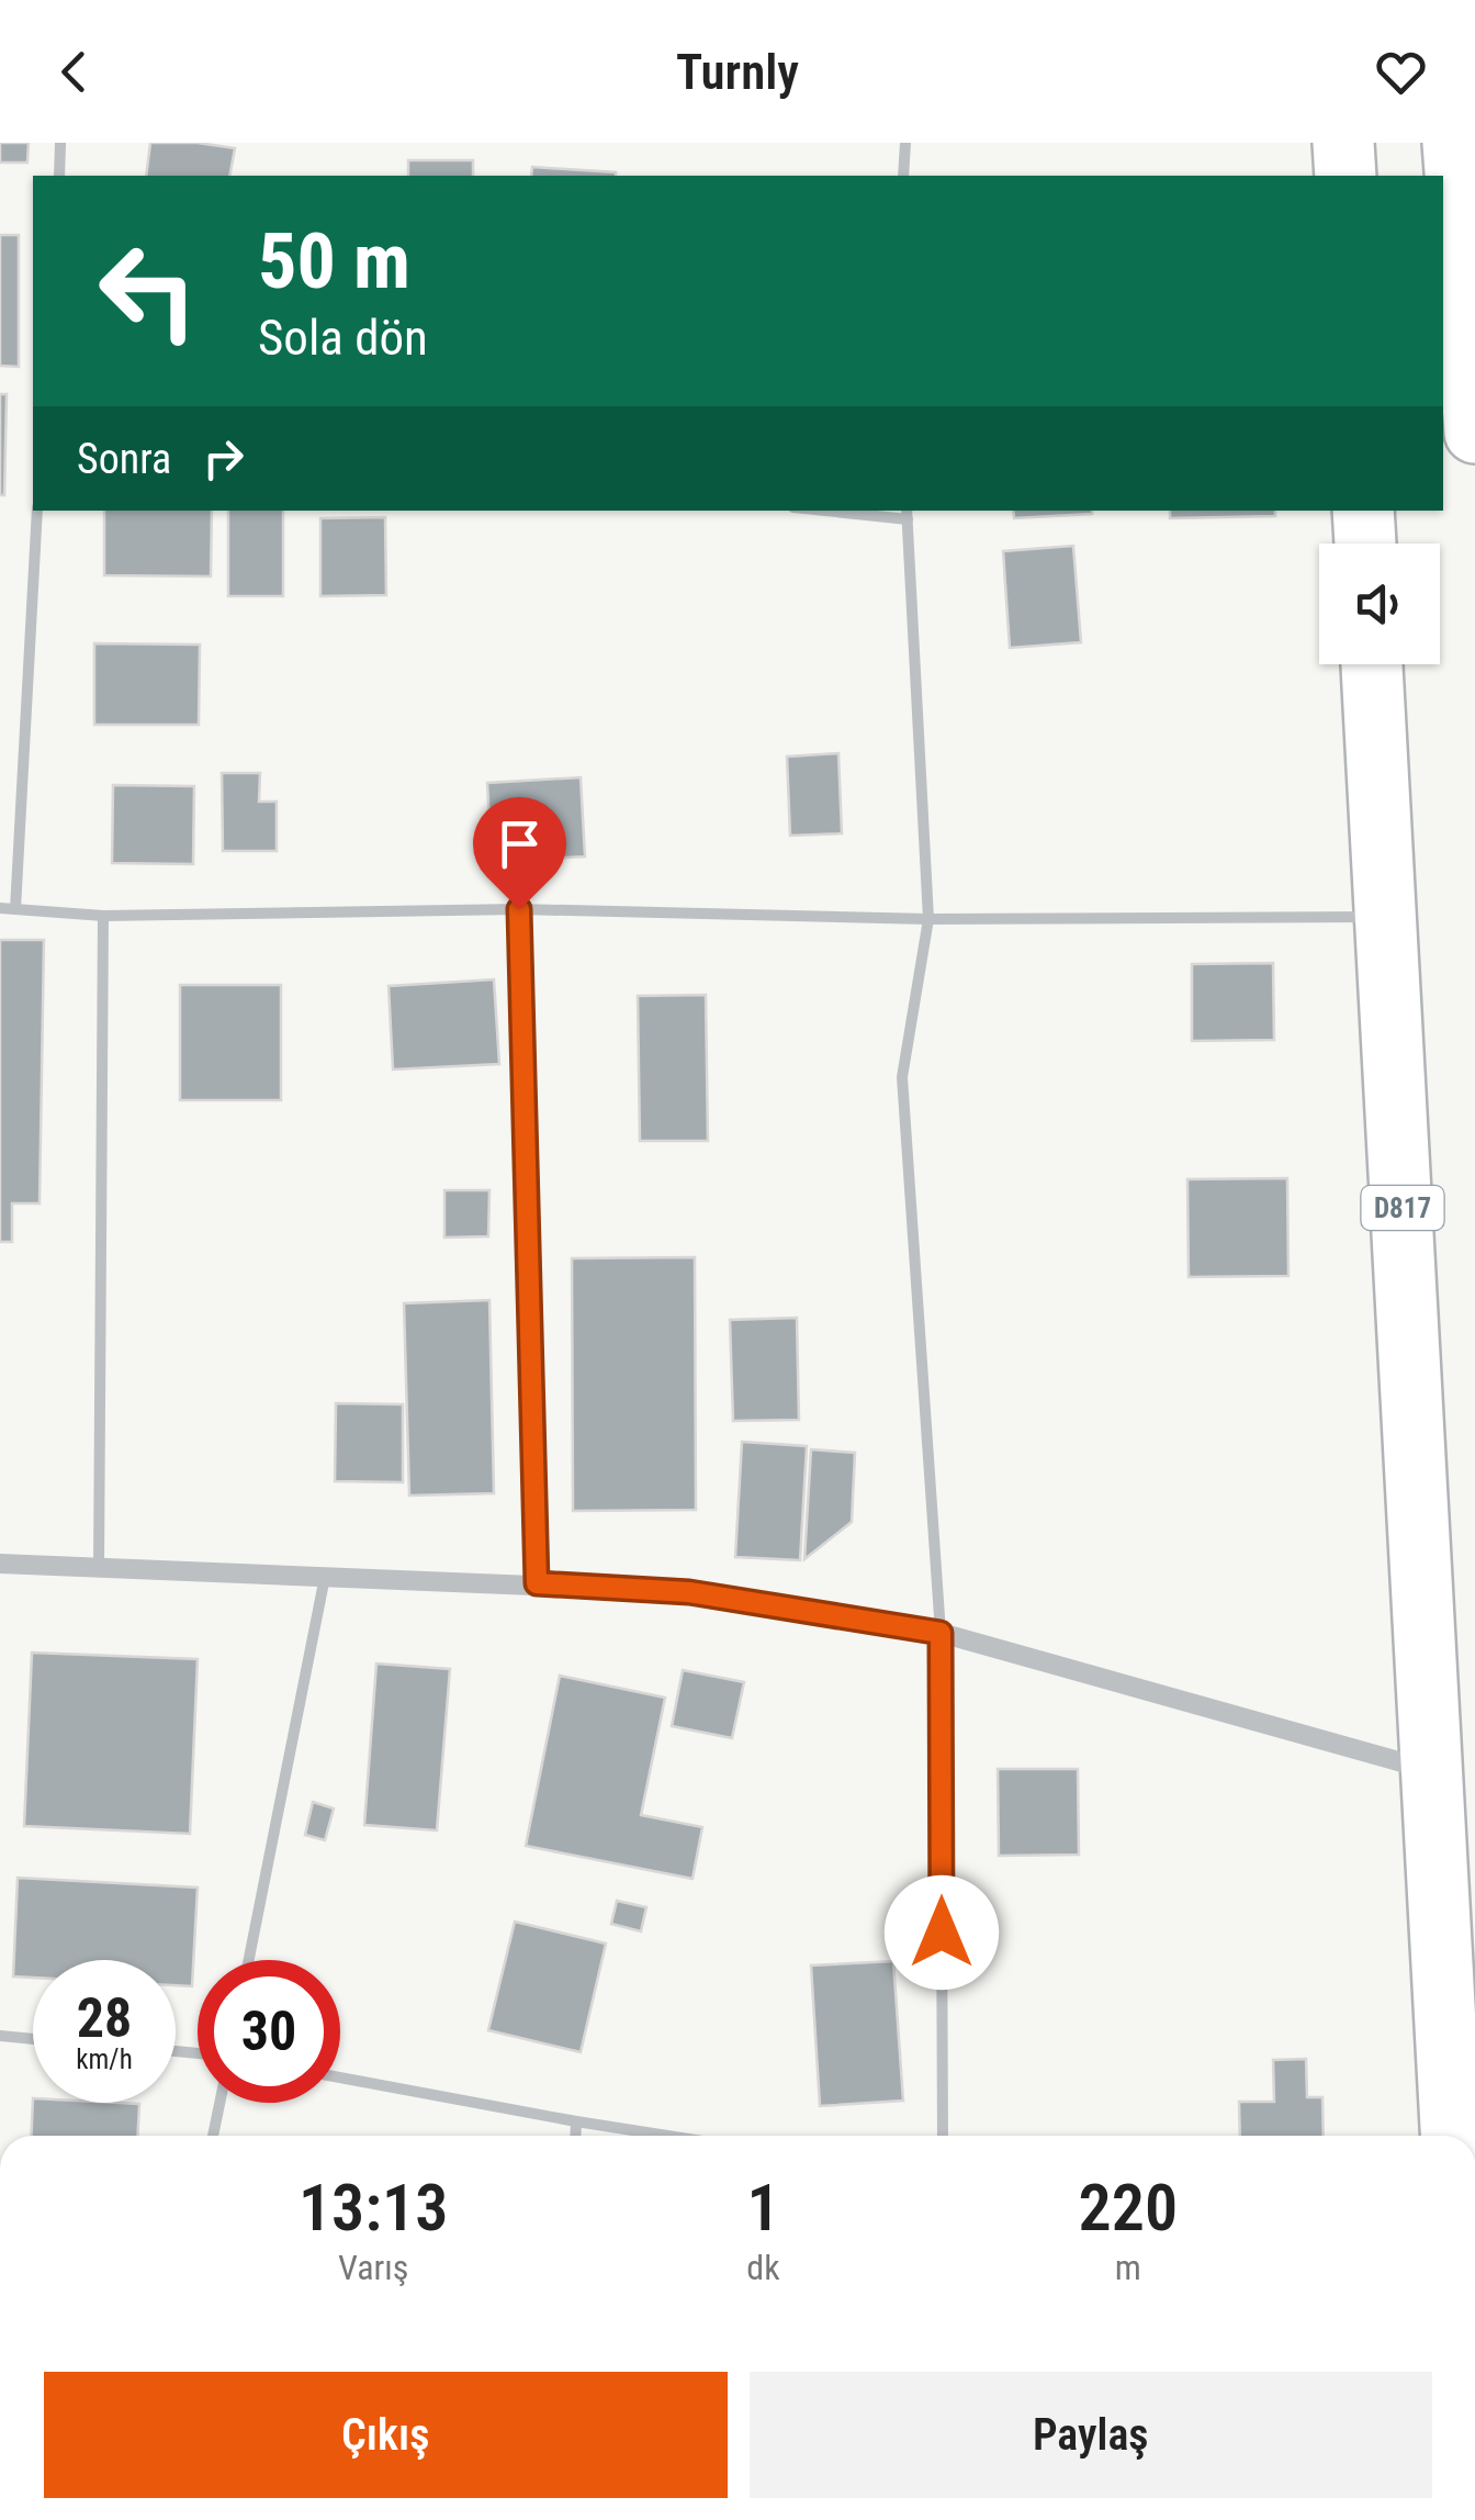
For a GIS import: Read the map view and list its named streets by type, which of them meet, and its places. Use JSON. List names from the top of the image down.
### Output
{
  "streets": {
    "highway": ["D817"]
  },
  "page": {
    "header": "Turnly",
    "turn": ["50 m", "Sola dön"],
    "then": "Sonra",
    "speed": "28 km/h",
    "limit": "30",
    "eta": [
      "13:13",
      "Varış",
      "1",
      "dk",
      "220",
      "m"
    ],
    "buttons": ["Çıkış", "Paylaş"]
  }
}
